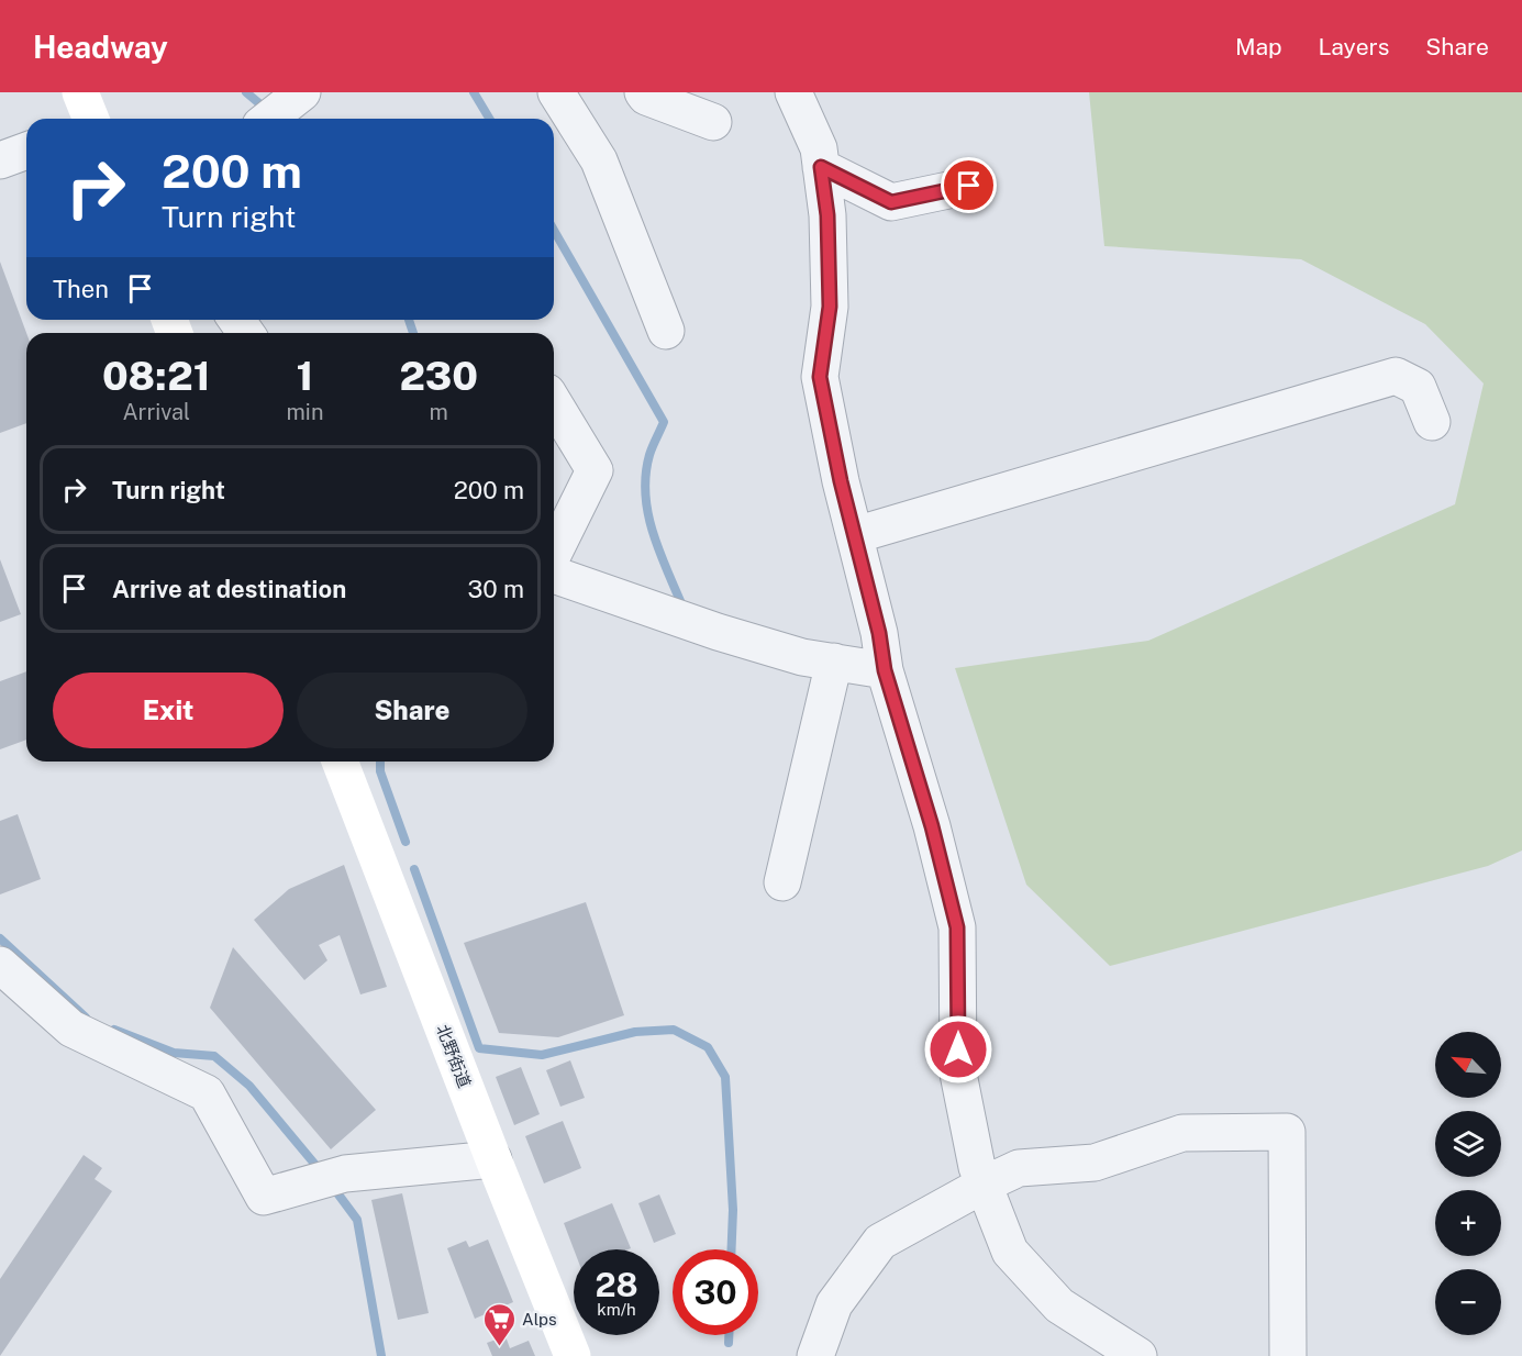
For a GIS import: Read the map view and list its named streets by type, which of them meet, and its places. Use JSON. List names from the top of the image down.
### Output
{
  "streets": {
    "main road": ["北野街道"]
  },
  "places": {
    "supermarket": ["Alps"]
  },
  "north": "top left",
  "page": {
    "header": "Headway",
    "nav": ["Map", "Layers", "Share"],
    "turn": ["200 m", "Turn right"],
    "then": "Then",
    "eta": [
      "08:21",
      "Arrival",
      "1",
      "min",
      "230",
      "m"
    ],
    "list": [
      {
        "name": "Turn right",
        "value": "200 m"
      },
      {
        "name": "Arrive at destination",
        "value": "30 m"
      }
    ],
    "buttons": ["Exit", "Share"],
    "map_buttons": ["+", "−"],
    "speed": "28 km/h",
    "limit": "30"
  }
}
